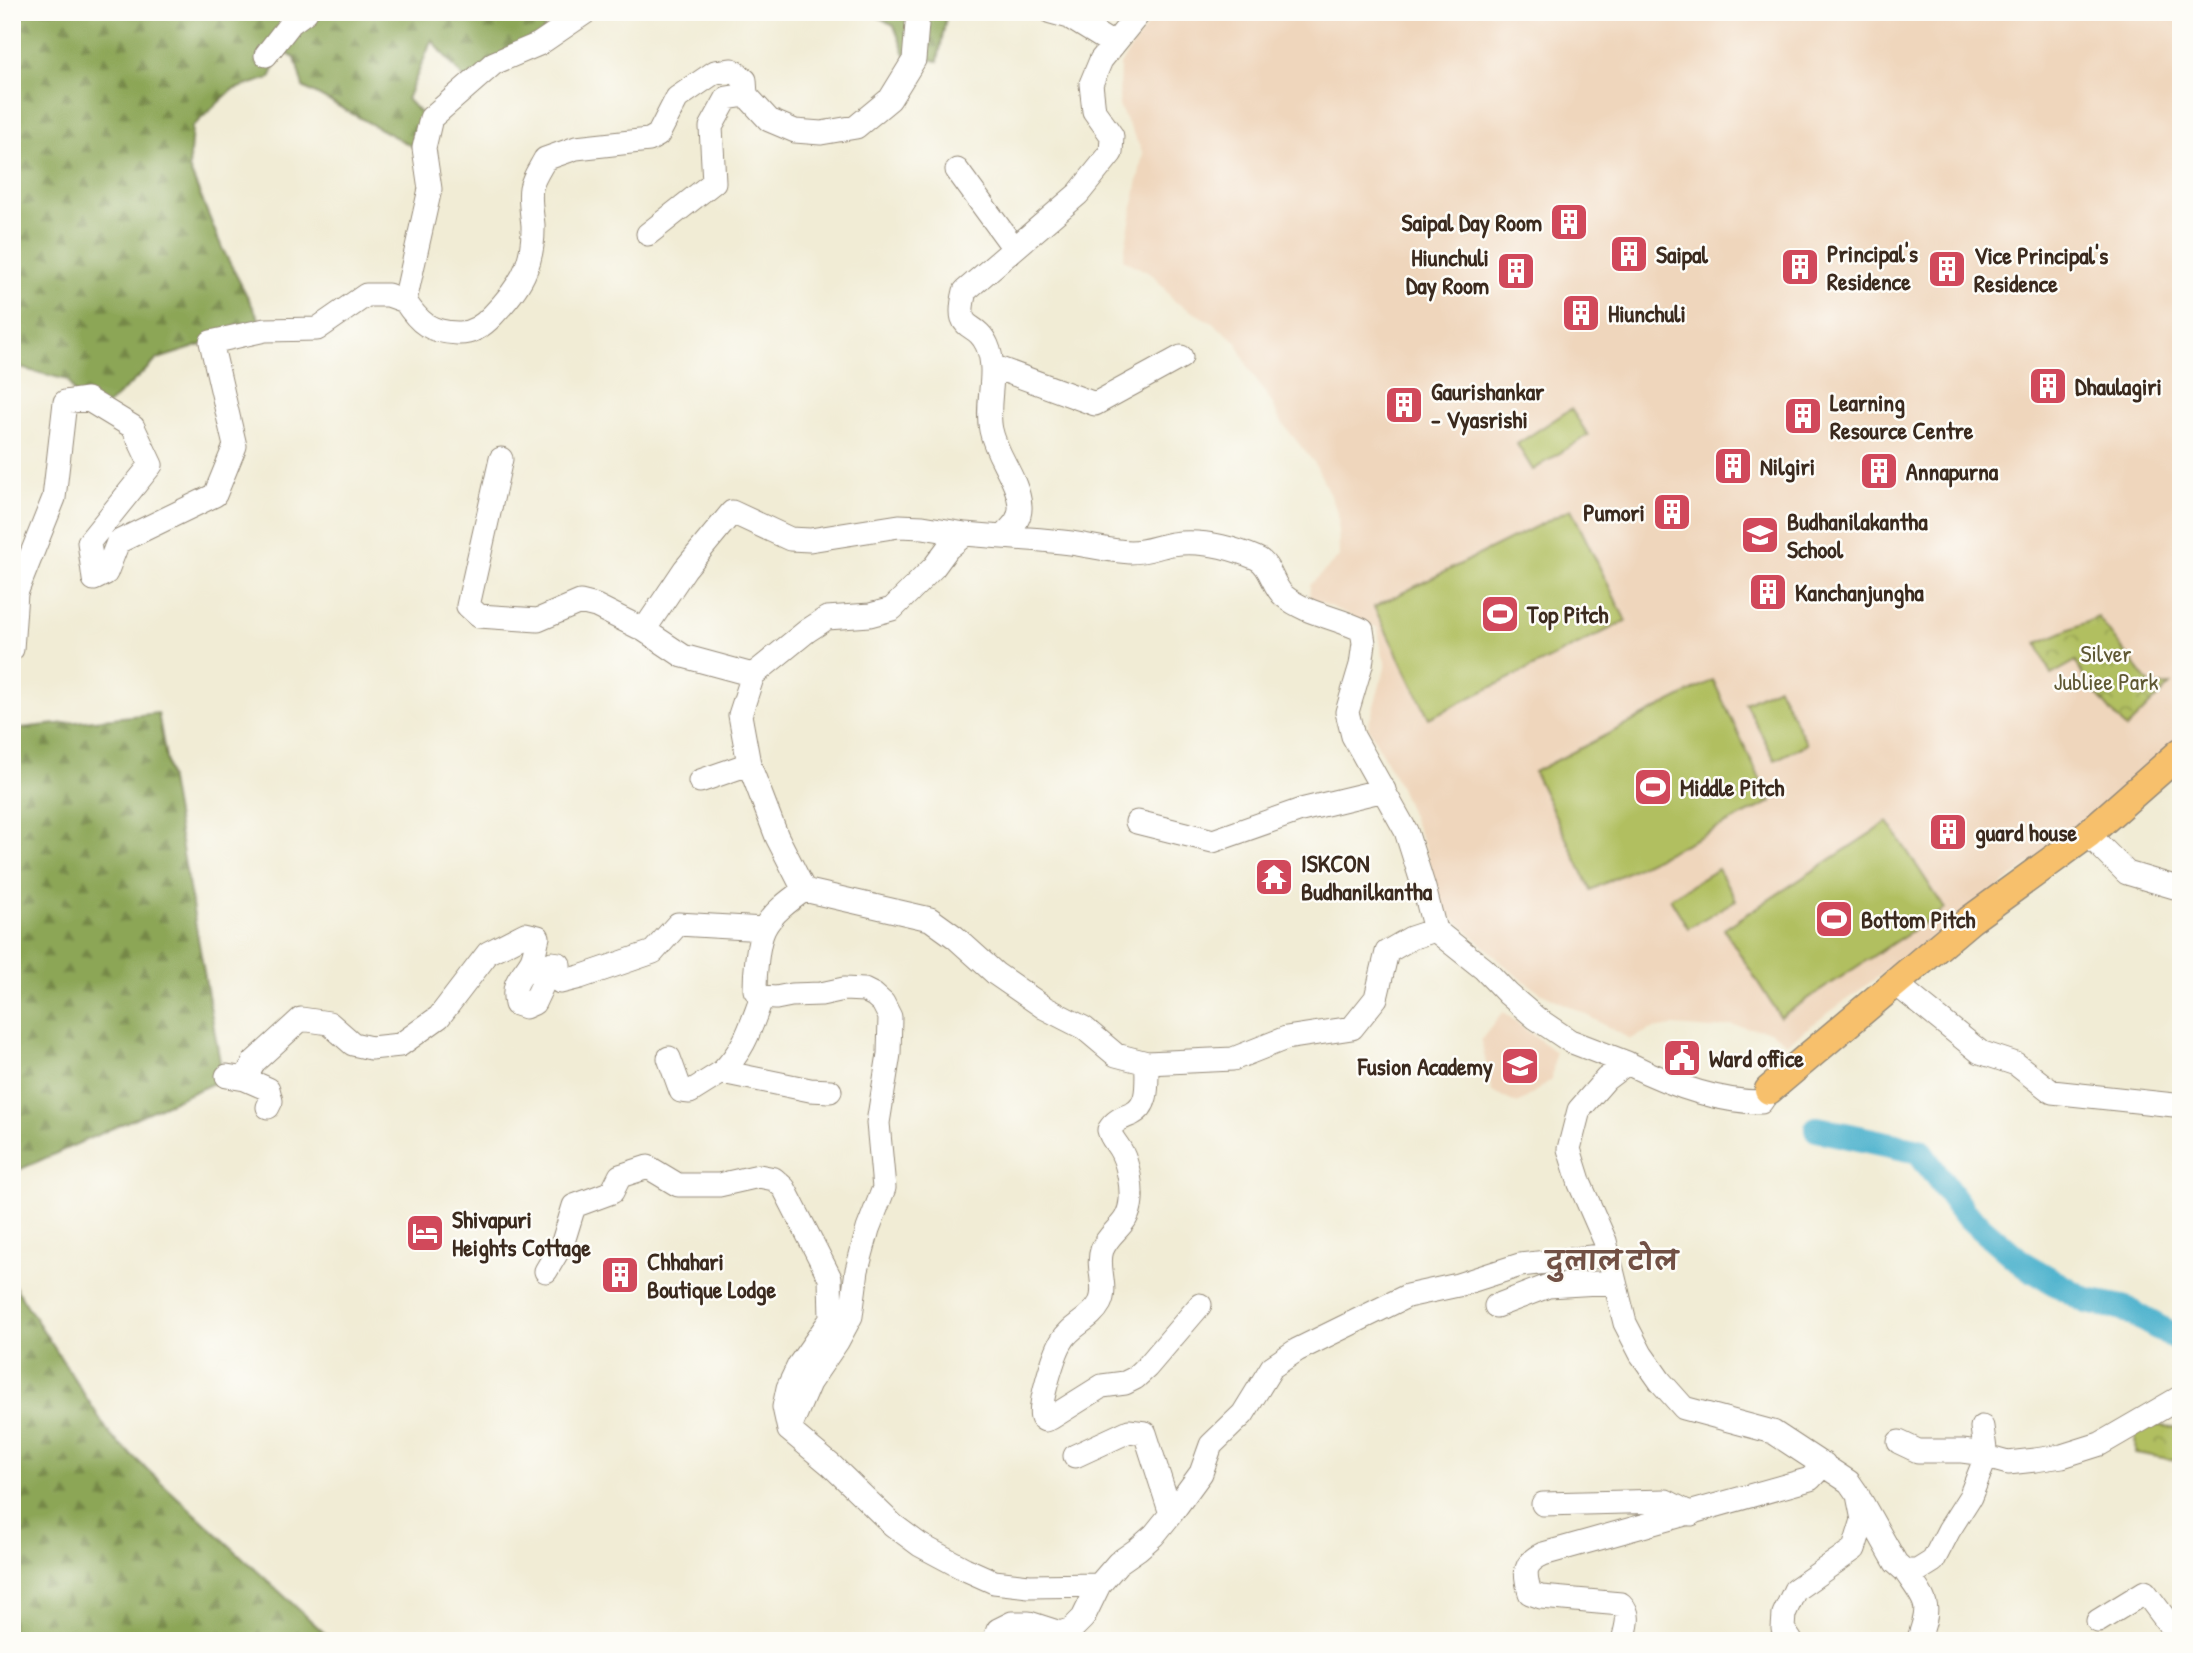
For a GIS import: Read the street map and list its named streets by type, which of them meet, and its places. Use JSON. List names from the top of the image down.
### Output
{
  "districts": ["दुलाल टोल"],
  "parks": ["Silver Jubliee Park"],
  "places": {
    "building": [
      "Saipal Day Room",
      "Saipal",
      "Principal's Residence",
      "Vice Principal's Residence",
      "Hiunchuli Day Room",
      "Hiunchuli",
      "Dhaulagiri",
      "Gaurishankar - Vyasrishi",
      "Learning Resource Centre",
      "Nilgiri",
      "Annapurna",
      "Pumori",
      "Kanchanjungha",
      "guard house",
      "Chhahari Boutique Lodge"
    ],
    "school or university": ["Budhanilakantha School", "Fusion Academy"],
    "sports": ["Top Pitch", "Middle Pitch", "Bottom Pitch"],
    "temple": ["ISKCON Budhanilkantha"],
    "public building": ["Ward office"],
    "hotel": ["Shivapuri Heights Cottage"]
  }
}
